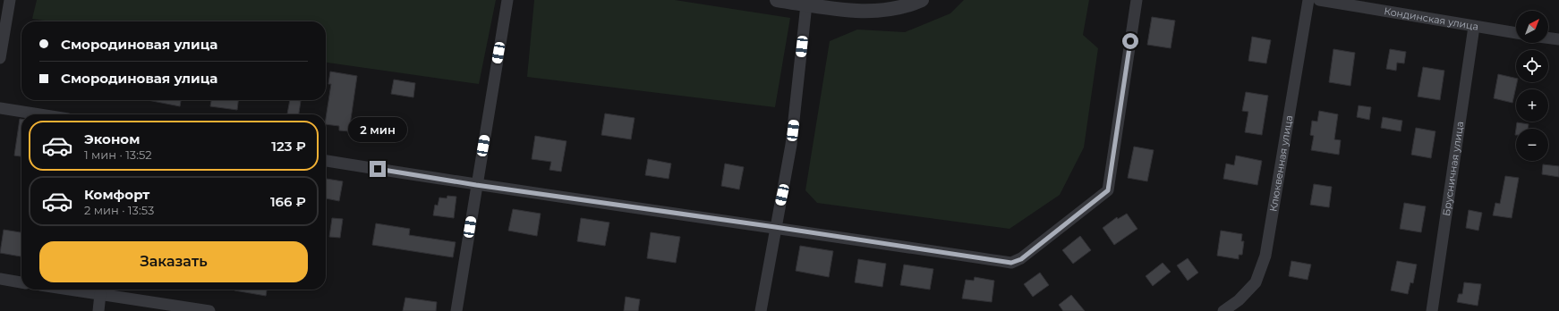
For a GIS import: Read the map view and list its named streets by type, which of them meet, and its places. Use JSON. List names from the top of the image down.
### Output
{
  "streets": {
    "street": ["Кондинская улица", "Клюквенная улица", "Брусничная улица"]
  },
  "crossings": [
    ["Кондинская улица", "Брусничная улица"]
  ],
  "north": "top right",
  "page": {
    "map_buttons": ["+", "−"],
    "banner": ["Смородиновая улица", "Смородиновая улица"],
    "bubble": "2 мин",
    "list": [
      {
        "name": "Эконом",
        "note": "1 мин · 13:52",
        "value": "123 ₽"
      },
      {
        "name": "Комфорт",
        "note": "2 мин · 13:53",
        "value": "166 ₽"
      }
    ],
    "buttons": "Заказать"
  }
}
